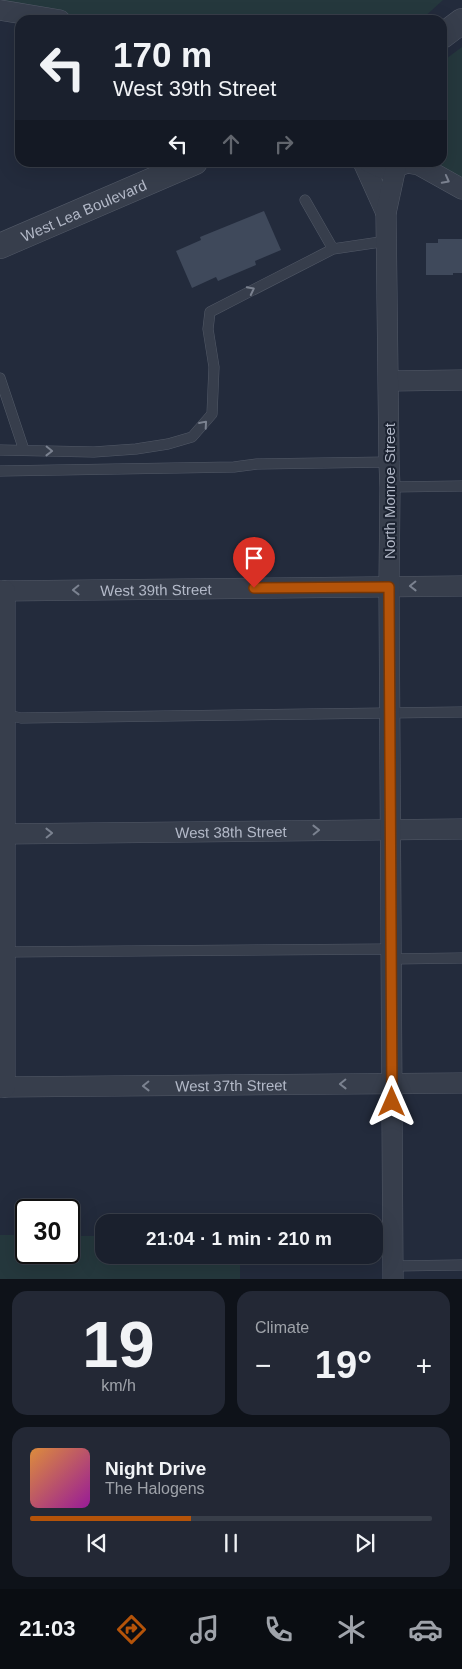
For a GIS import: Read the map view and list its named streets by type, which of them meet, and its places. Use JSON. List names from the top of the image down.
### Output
{
  "streets": {
    "street": [
      "West Lea Boulevard",
      "North Monroe Street",
      "West 39th Street",
      "West 38th Street",
      "West 37th Street"
    ]
  },
  "crossings": [
    ["North Monroe Street", "West 39th Street"],
    ["North Monroe Street", "West 38th Street"],
    ["North Monroe Street", "West 37th Street"]
  ],
  "one_way": ["West 39th Street", "West 38th Street", "West 37th Street"],
  "page": {
    "turn": ["170 m", "West 39th Street"],
    "limit": "30",
    "trip": "21:04 · 1 min · 210 m",
    "tile": [
      ["19", "km/h"],
      "Climate"
    ],
    "heat": ["−", "19°", "+"],
    "song": ["Night Drive", "The Halogens"],
    "tabs": "21:03"
  }
}
